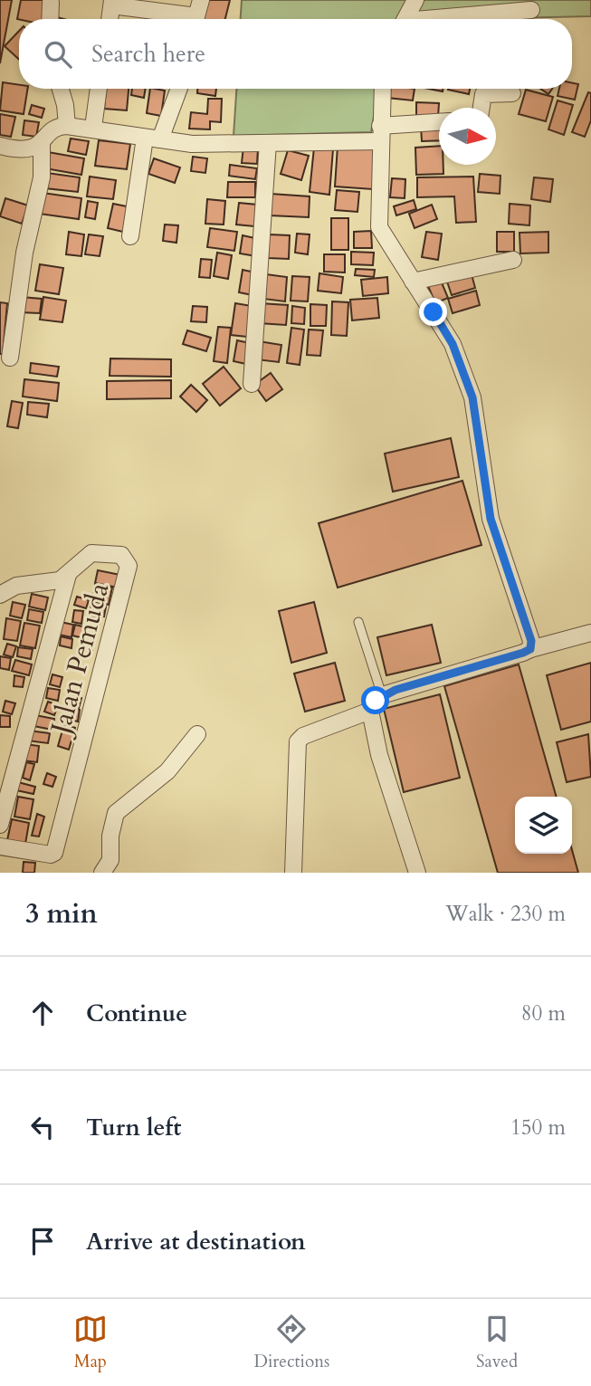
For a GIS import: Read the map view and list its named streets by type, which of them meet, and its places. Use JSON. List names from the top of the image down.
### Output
{
  "streets": {
    "street": ["Jalan Pemuda"]
  },
  "north": "right",
  "page": {
    "search": "Search here",
    "heading": ["3 min", "Walk · 230 m"],
    "list": [
      ["Continue", "80 m"],
      ["Turn left", "150 m"],
      "Arrive at destination"
    ],
    "nav": ["Map", "Directions", "Saved"]
  }
}
